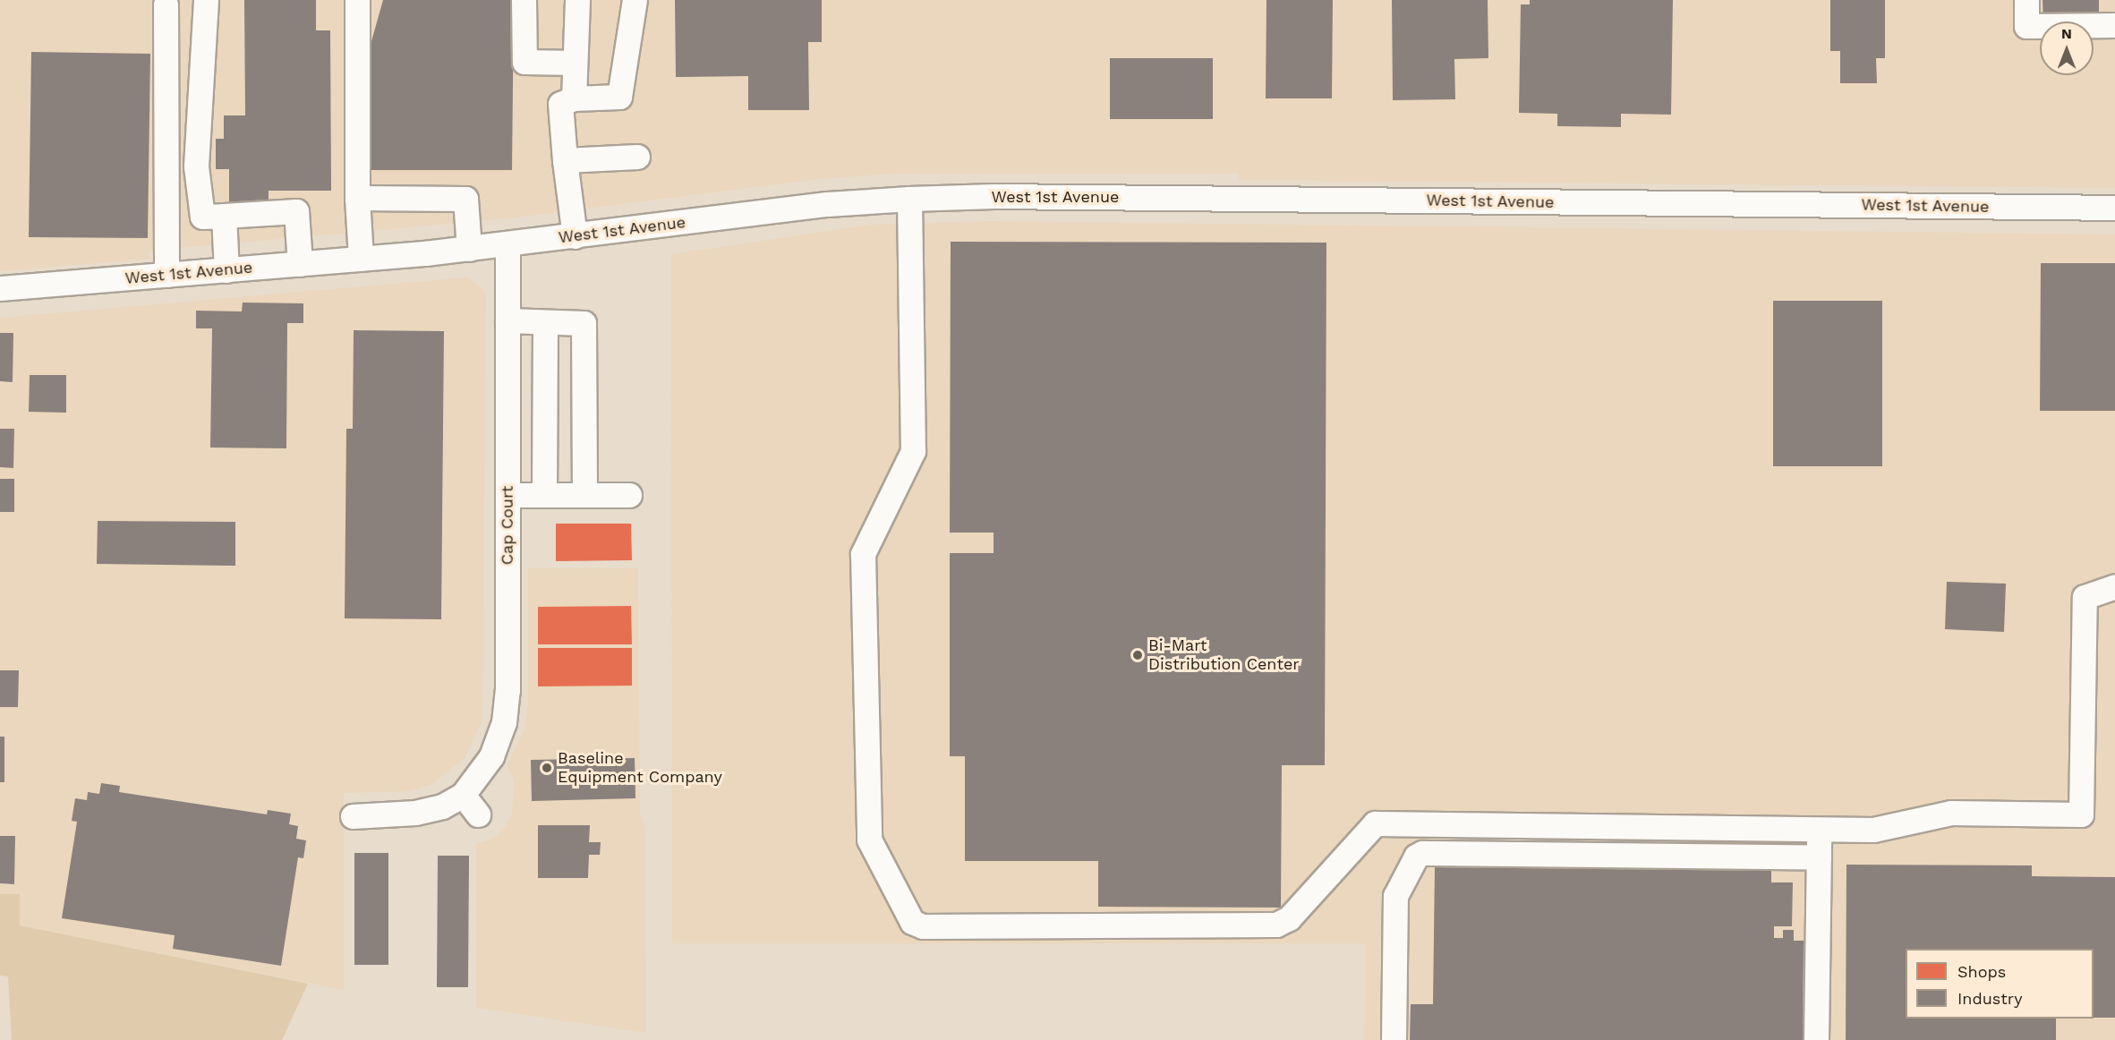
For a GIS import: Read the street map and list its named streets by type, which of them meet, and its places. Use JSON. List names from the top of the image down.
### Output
{
  "streets": {
    "street": ["West 1st Avenue", "Cap Court"]
  },
  "crossings": [
    ["West 1st Avenue", "Cap Court"]
  ],
  "places": ["Bi-Mart Distribution Center", "Baseline Equipment Company"],
  "legend": ["Shops", "Industry"],
  "north": "top"
}
